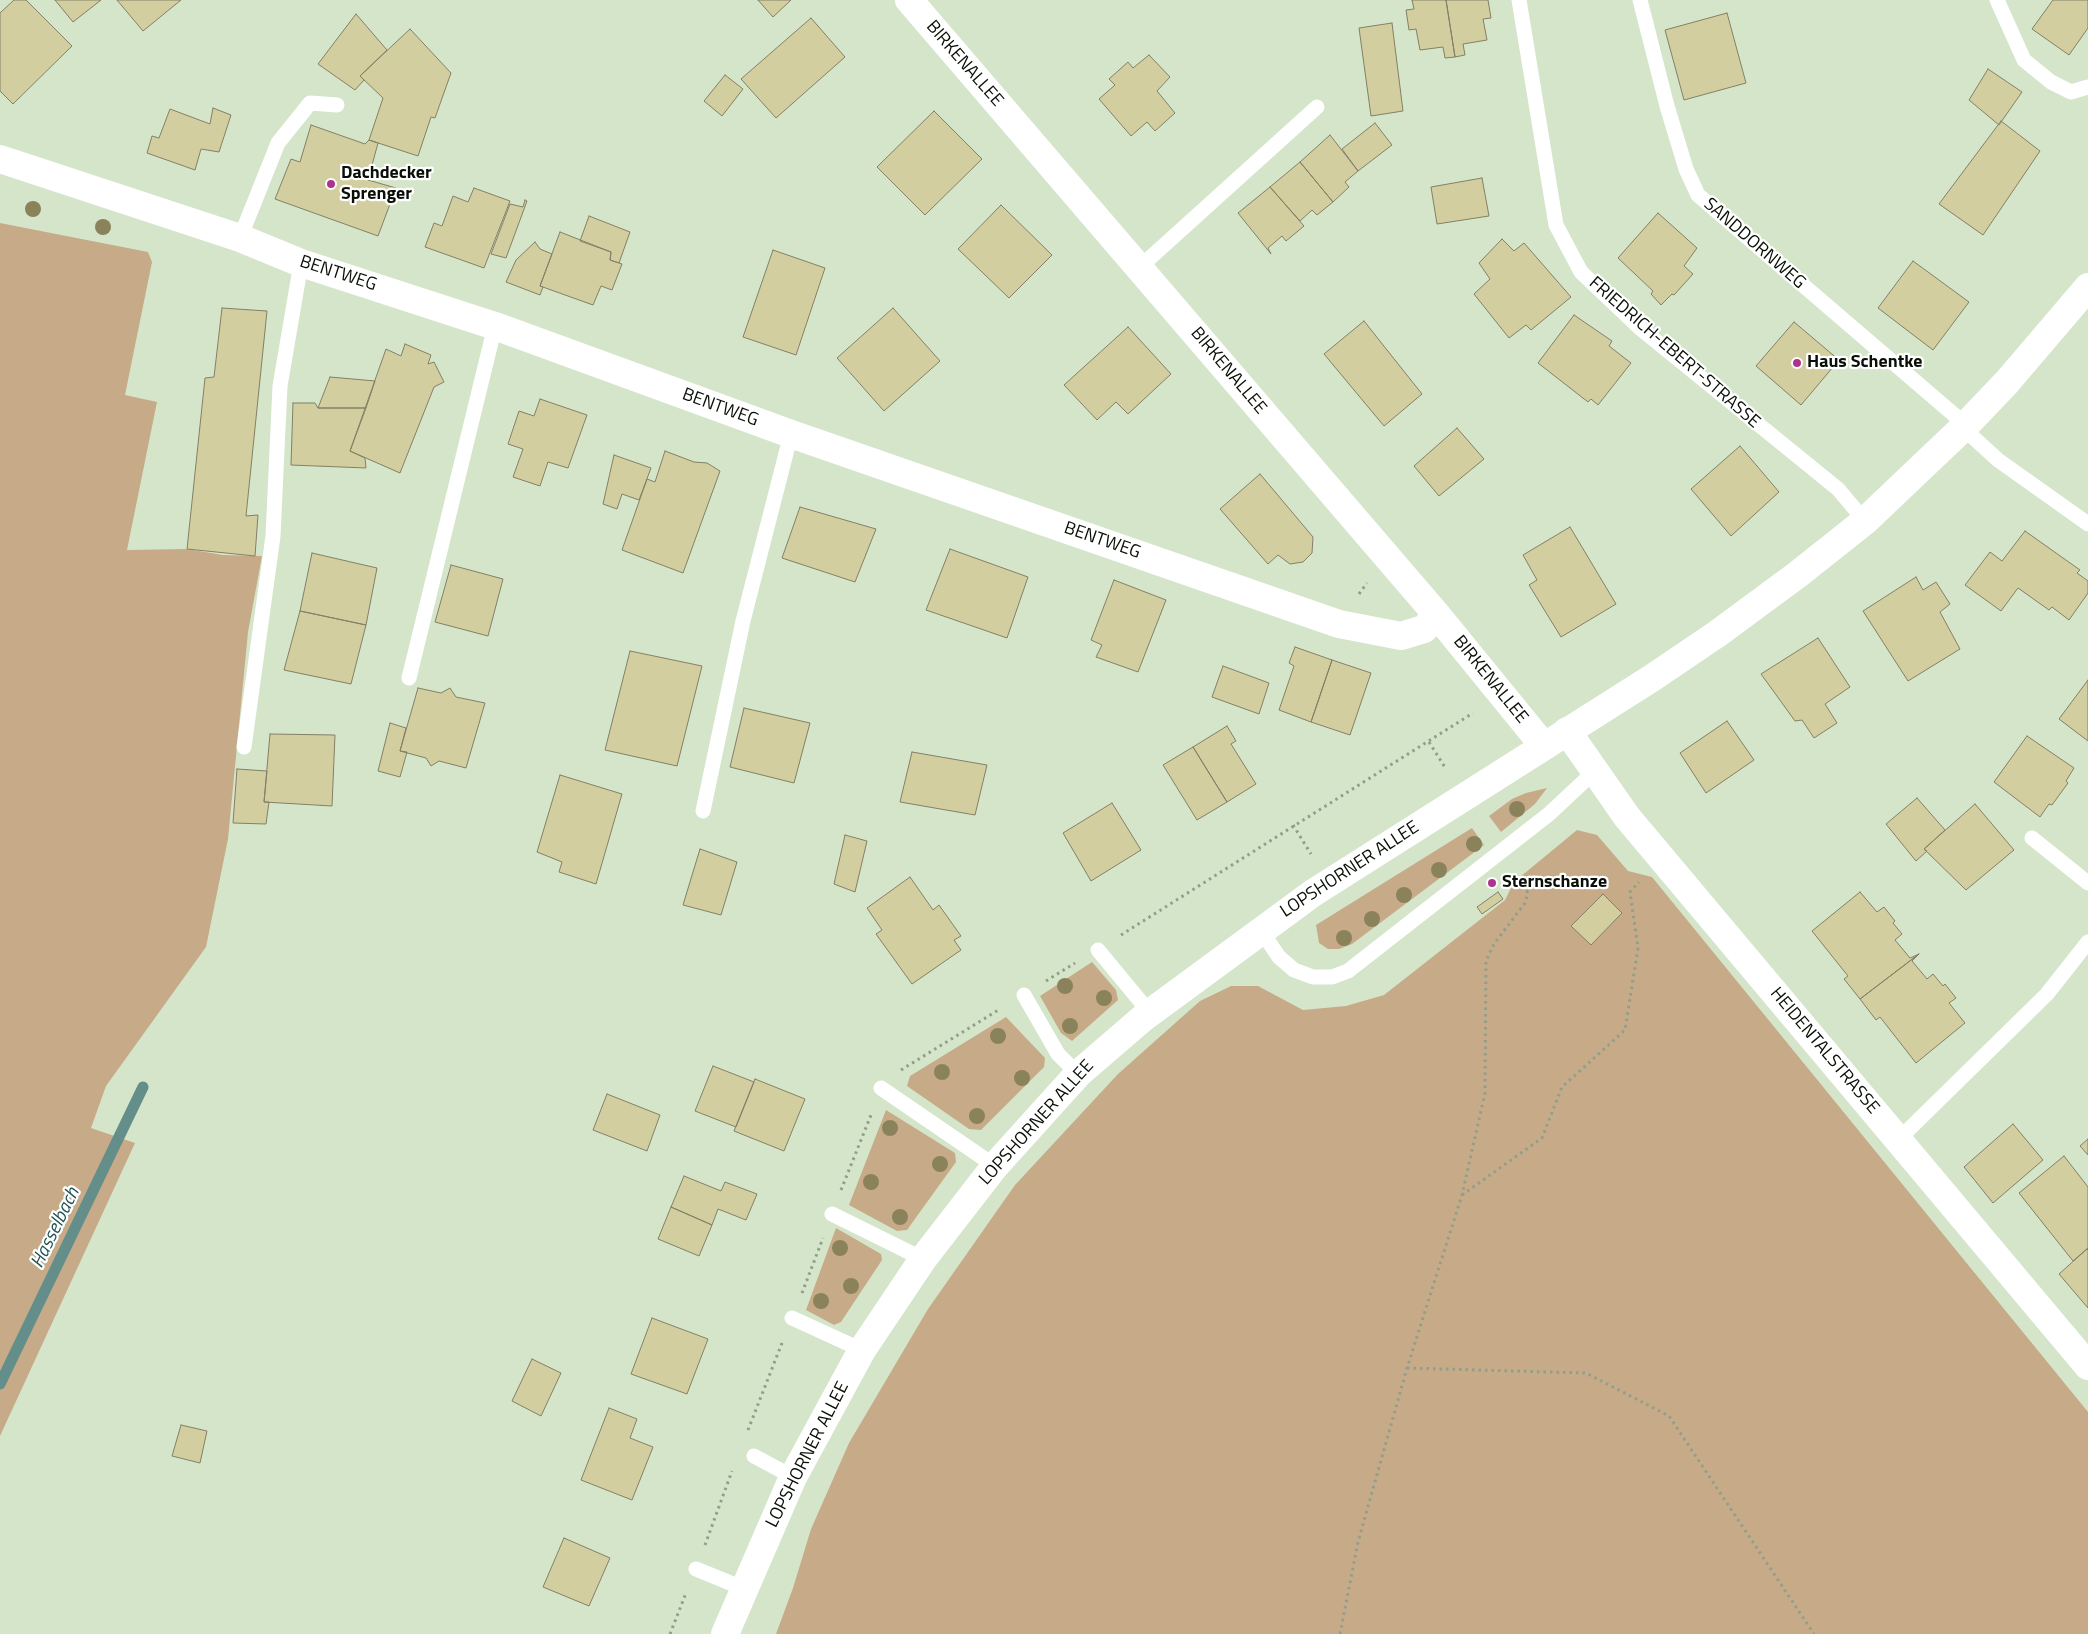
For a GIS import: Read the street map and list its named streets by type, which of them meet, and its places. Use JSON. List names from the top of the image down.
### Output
{
  "streets": {
    "street": [
      "BIRKENALLEE",
      "BENTWEG",
      "LOPSHORNER ALLEE",
      "HEIDENTALSTRASSE"
    ],
    "lane": ["SANDDORNWEG", "FRIEDRICH-EBERT-STRASSE"]
  },
  "crossings": [
    ["BIRKENALLEE", "BENTWEG"],
    ["BIRKENALLEE", "LOPSHORNER ALLEE"],
    ["LOPSHORNER ALLEE", "HEIDENTALSTRASSE"]
  ],
  "water": ["Hasselbach"],
  "places": ["Dachdecker Sprenger", "Haus Schentke", "Sternschanze"]
}
